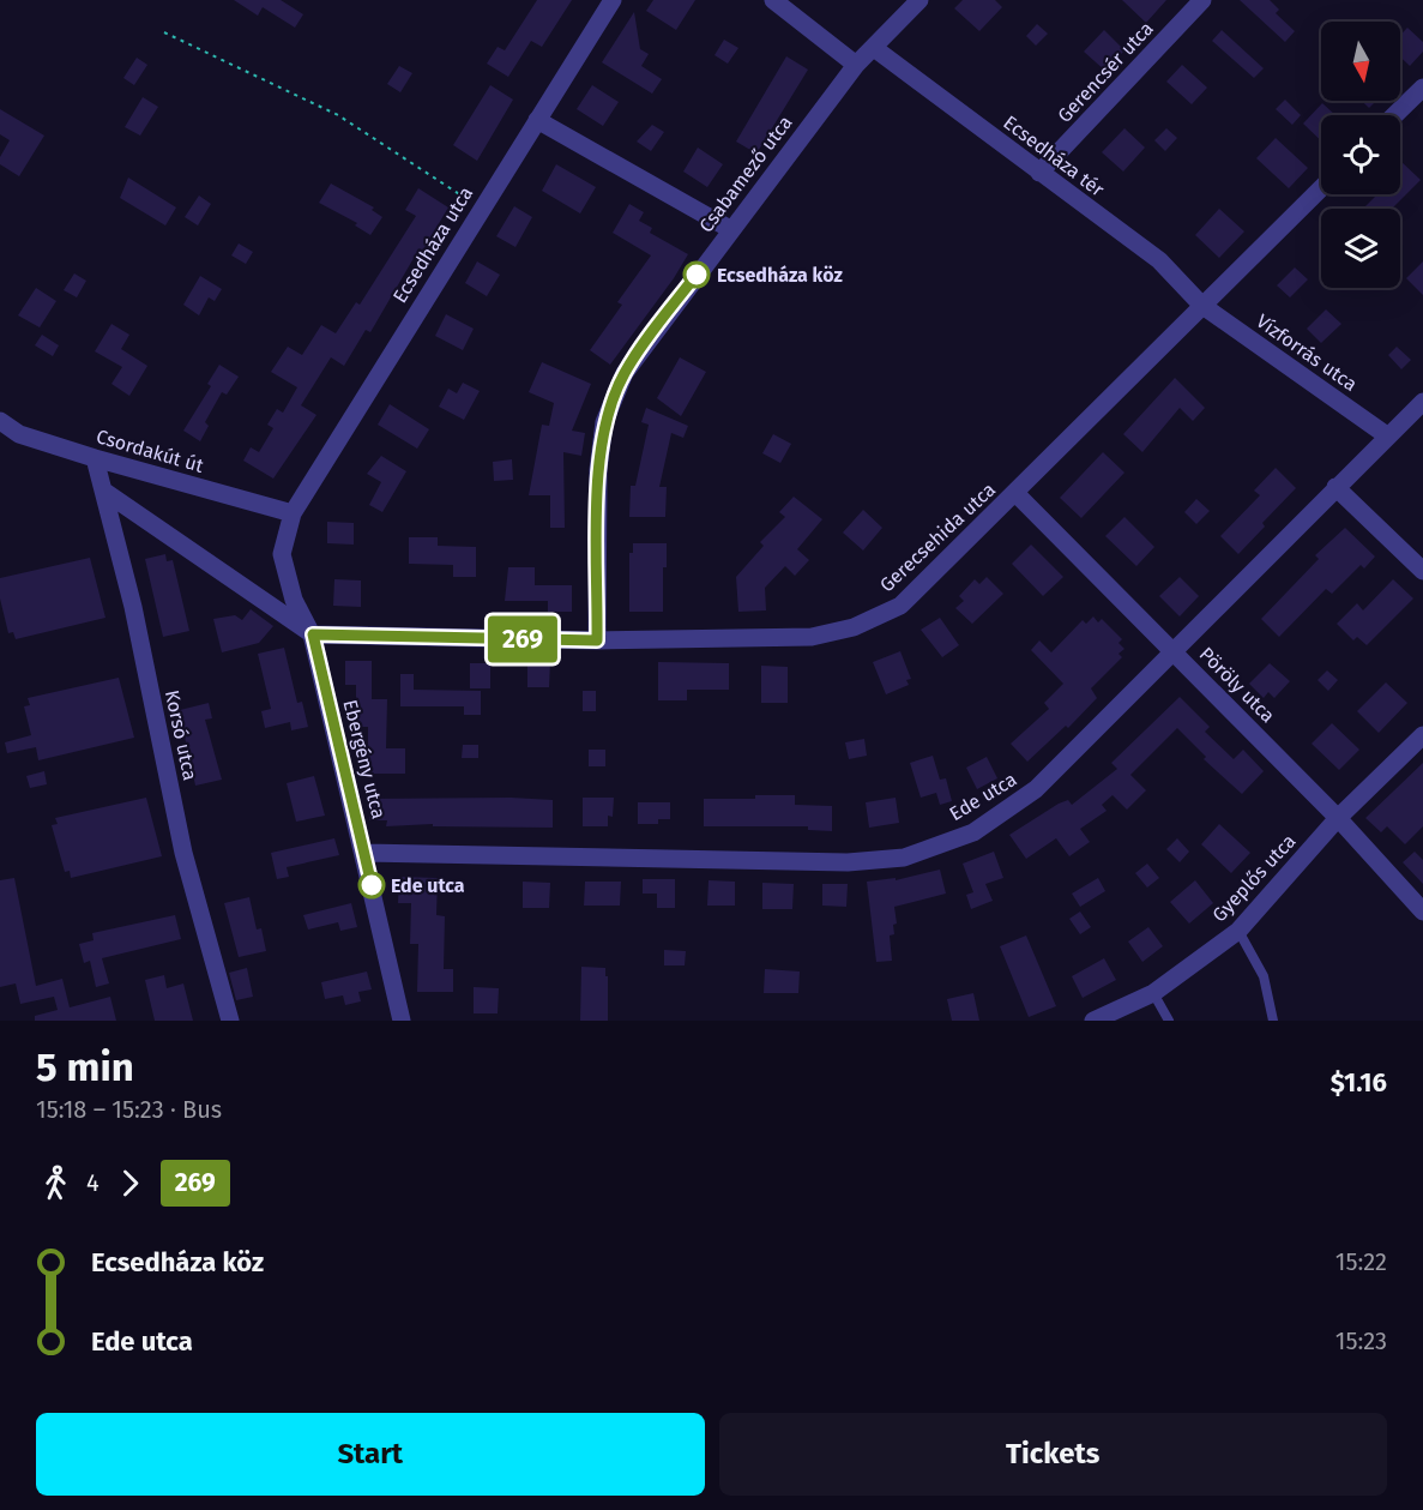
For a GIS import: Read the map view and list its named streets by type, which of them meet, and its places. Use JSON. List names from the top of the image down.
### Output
{
  "streets": {
    "street": [
      "Gerencsér utca",
      "Ecsedháza tér",
      "Csabamező utca",
      "Ecsedháza utca",
      "Vízforrás utca",
      "Csordakút út",
      "Gerecsehida utca",
      "Pöröly utca",
      "Korsó utca",
      "Ebergény utca",
      "Ede utca",
      "Gyeplős utca"
    ]
  },
  "crossings": [
    ["Gerencsér utca", "Ecsedháza tér"],
    ["Ecsedháza tér", "Csabamező utca"],
    ["Ecsedháza tér", "Vízforrás utca"],
    ["Ecsedháza tér", "Gerecsehida utca"],
    ["Csabamező utca", "Gerecsehida utca"],
    ["Ecsedháza utca", "Csordakút út"],
    ["Ecsedháza utca", "Ebergény utca"],
    ["Vízforrás utca", "Gerecsehida utca"],
    ["Vízforrás utca", "Ede utca"],
    ["Csordakút út", "Korsó utca"],
    ["Csordakút út", "Ebergény utca"],
    ["Gerecsehida utca", "Pöröly utca"],
    ["Gerecsehida utca", "Ebergény utca"],
    ["Pöröly utca", "Ede utca"],
    ["Pöröly utca", "Gyeplős utca"],
    ["Ebergény utca", "Ede utca"]
  ],
  "places": ["Ecsedháza köz", "Ede utca"],
  "lines": ["bus line 269"],
  "north": "bottom",
  "page": {
    "on_map": "269",
    "heading": ["5 min", "15:18 – 15:23 · Bus", "$1.16"],
    "legs": ["4", "269"],
    "list": [
      {
        "name": "Ecsedháza köz",
        "value": "15:22"
      },
      {
        "name": "Ede utca",
        "value": "15:23"
      }
    ],
    "buttons": ["Start", "Tickets"]
  }
}
